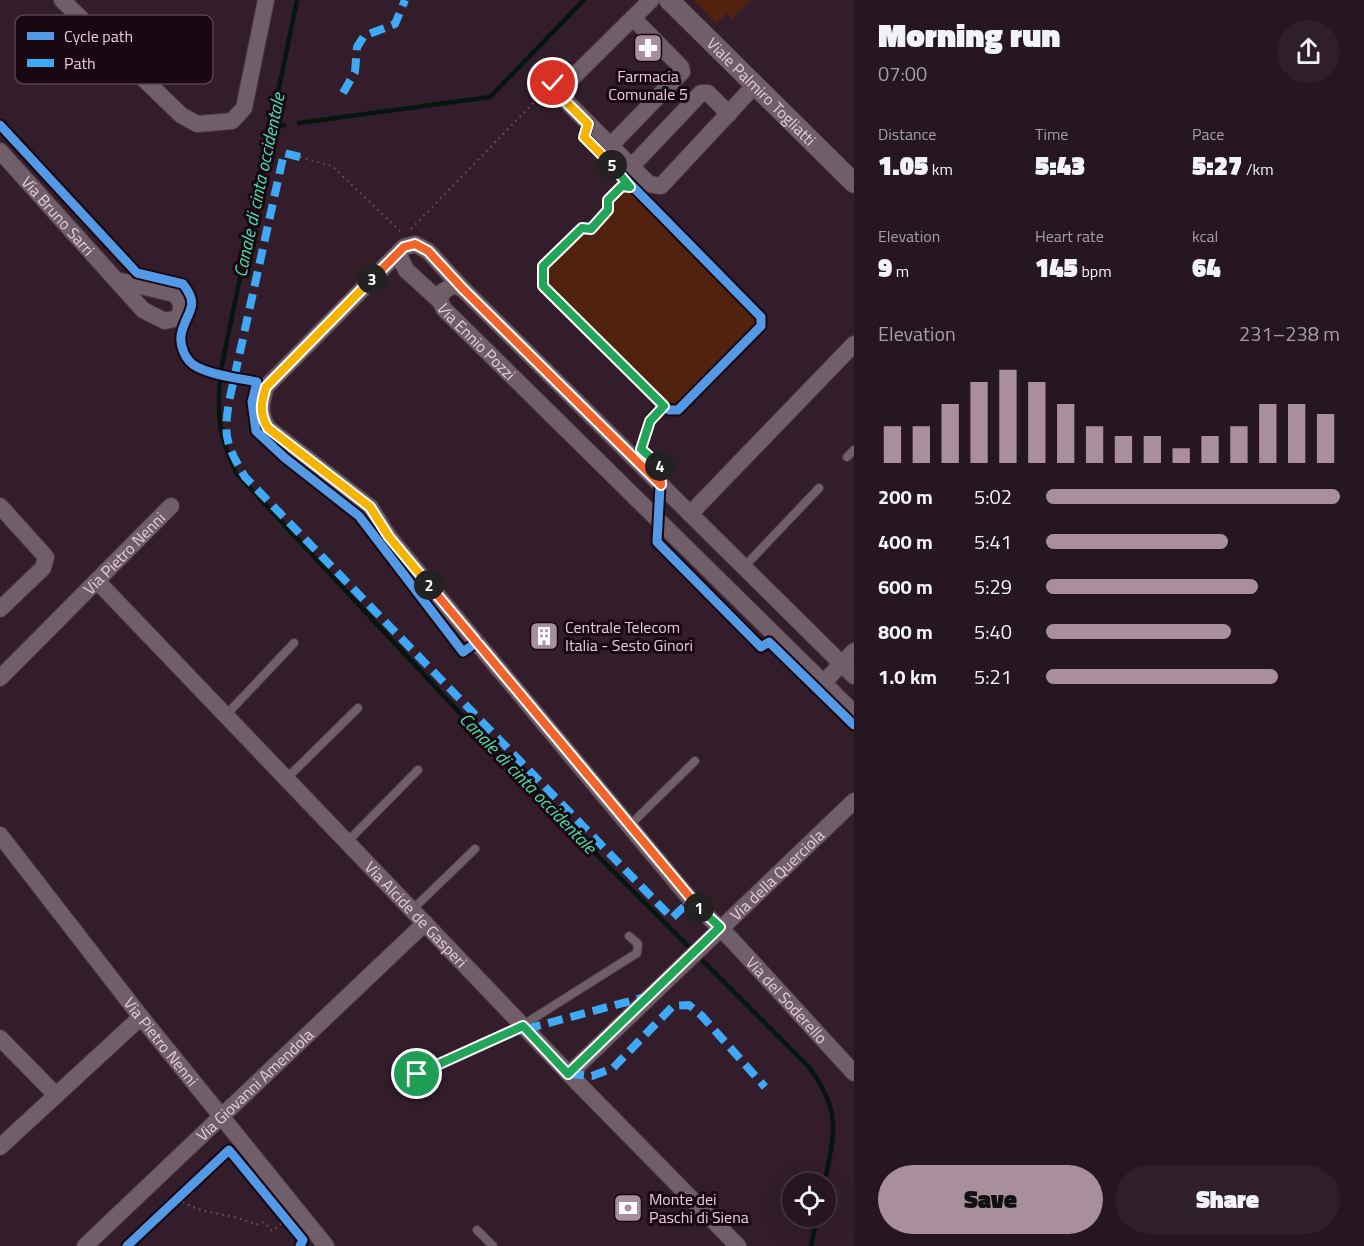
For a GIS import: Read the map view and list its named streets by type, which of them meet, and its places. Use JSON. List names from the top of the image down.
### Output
{
  "streets": {
    "street": [
      "Viale Palmiro Togliatti",
      "Via Bruno Sarri",
      "Via Ennio Pozzi",
      "Via Pietro Nenni",
      "Via della Querciola",
      "Via Alcide de Gasperi",
      "Via del Soderello",
      "Via Giovanni Amendola"
    ]
  },
  "crossings": [
    ["Via Pietro Nenni", "Via Alcide de Gasperi"],
    ["Via Pietro Nenni", "Via Giovanni Amendola"],
    ["Via della Querciola", "Via Alcide de Gasperi"],
    ["Via della Querciola", "Via del Soderello"],
    ["Via Alcide de Gasperi", "Via Giovanni Amendola"]
  ],
  "water": ["Canale di cinta occidentale"],
  "places": {
    "pharmacy": ["Farmacia Comunale 5"],
    "building": ["Centrale Telecom Italia - Sesto Ginori"],
    "bank": ["Monte dei Paschi di Siena"]
  },
  "legend": ["Cycle path", "Path"],
  "page": {
    "heading": ["Morning run", "07:00"],
    "stats": [
      ["Distance", "1.05 km"],
      ["Time", "5:43"],
      ["Pace", "5:27 /km"],
      ["Elevation", "9 m"],
      ["Heart rate", "145 bpm"],
      ["kcal", "64"]
    ],
    "pins": [
      "5",
      "3",
      "4",
      "2",
      "1"
    ],
    "chart": ["Elevation", "231–238 m"],
    "list": [
      {
        "name": "200 m",
        "note": "5:02"
      },
      {
        "name": "400 m",
        "note": "5:41"
      },
      {
        "name": "600 m",
        "note": "5:29"
      },
      {
        "name": "800 m",
        "note": "5:40"
      },
      {
        "name": "1.0 km",
        "note": "5:21"
      }
    ],
    "buttons": ["Save", "Share"]
  }
}
